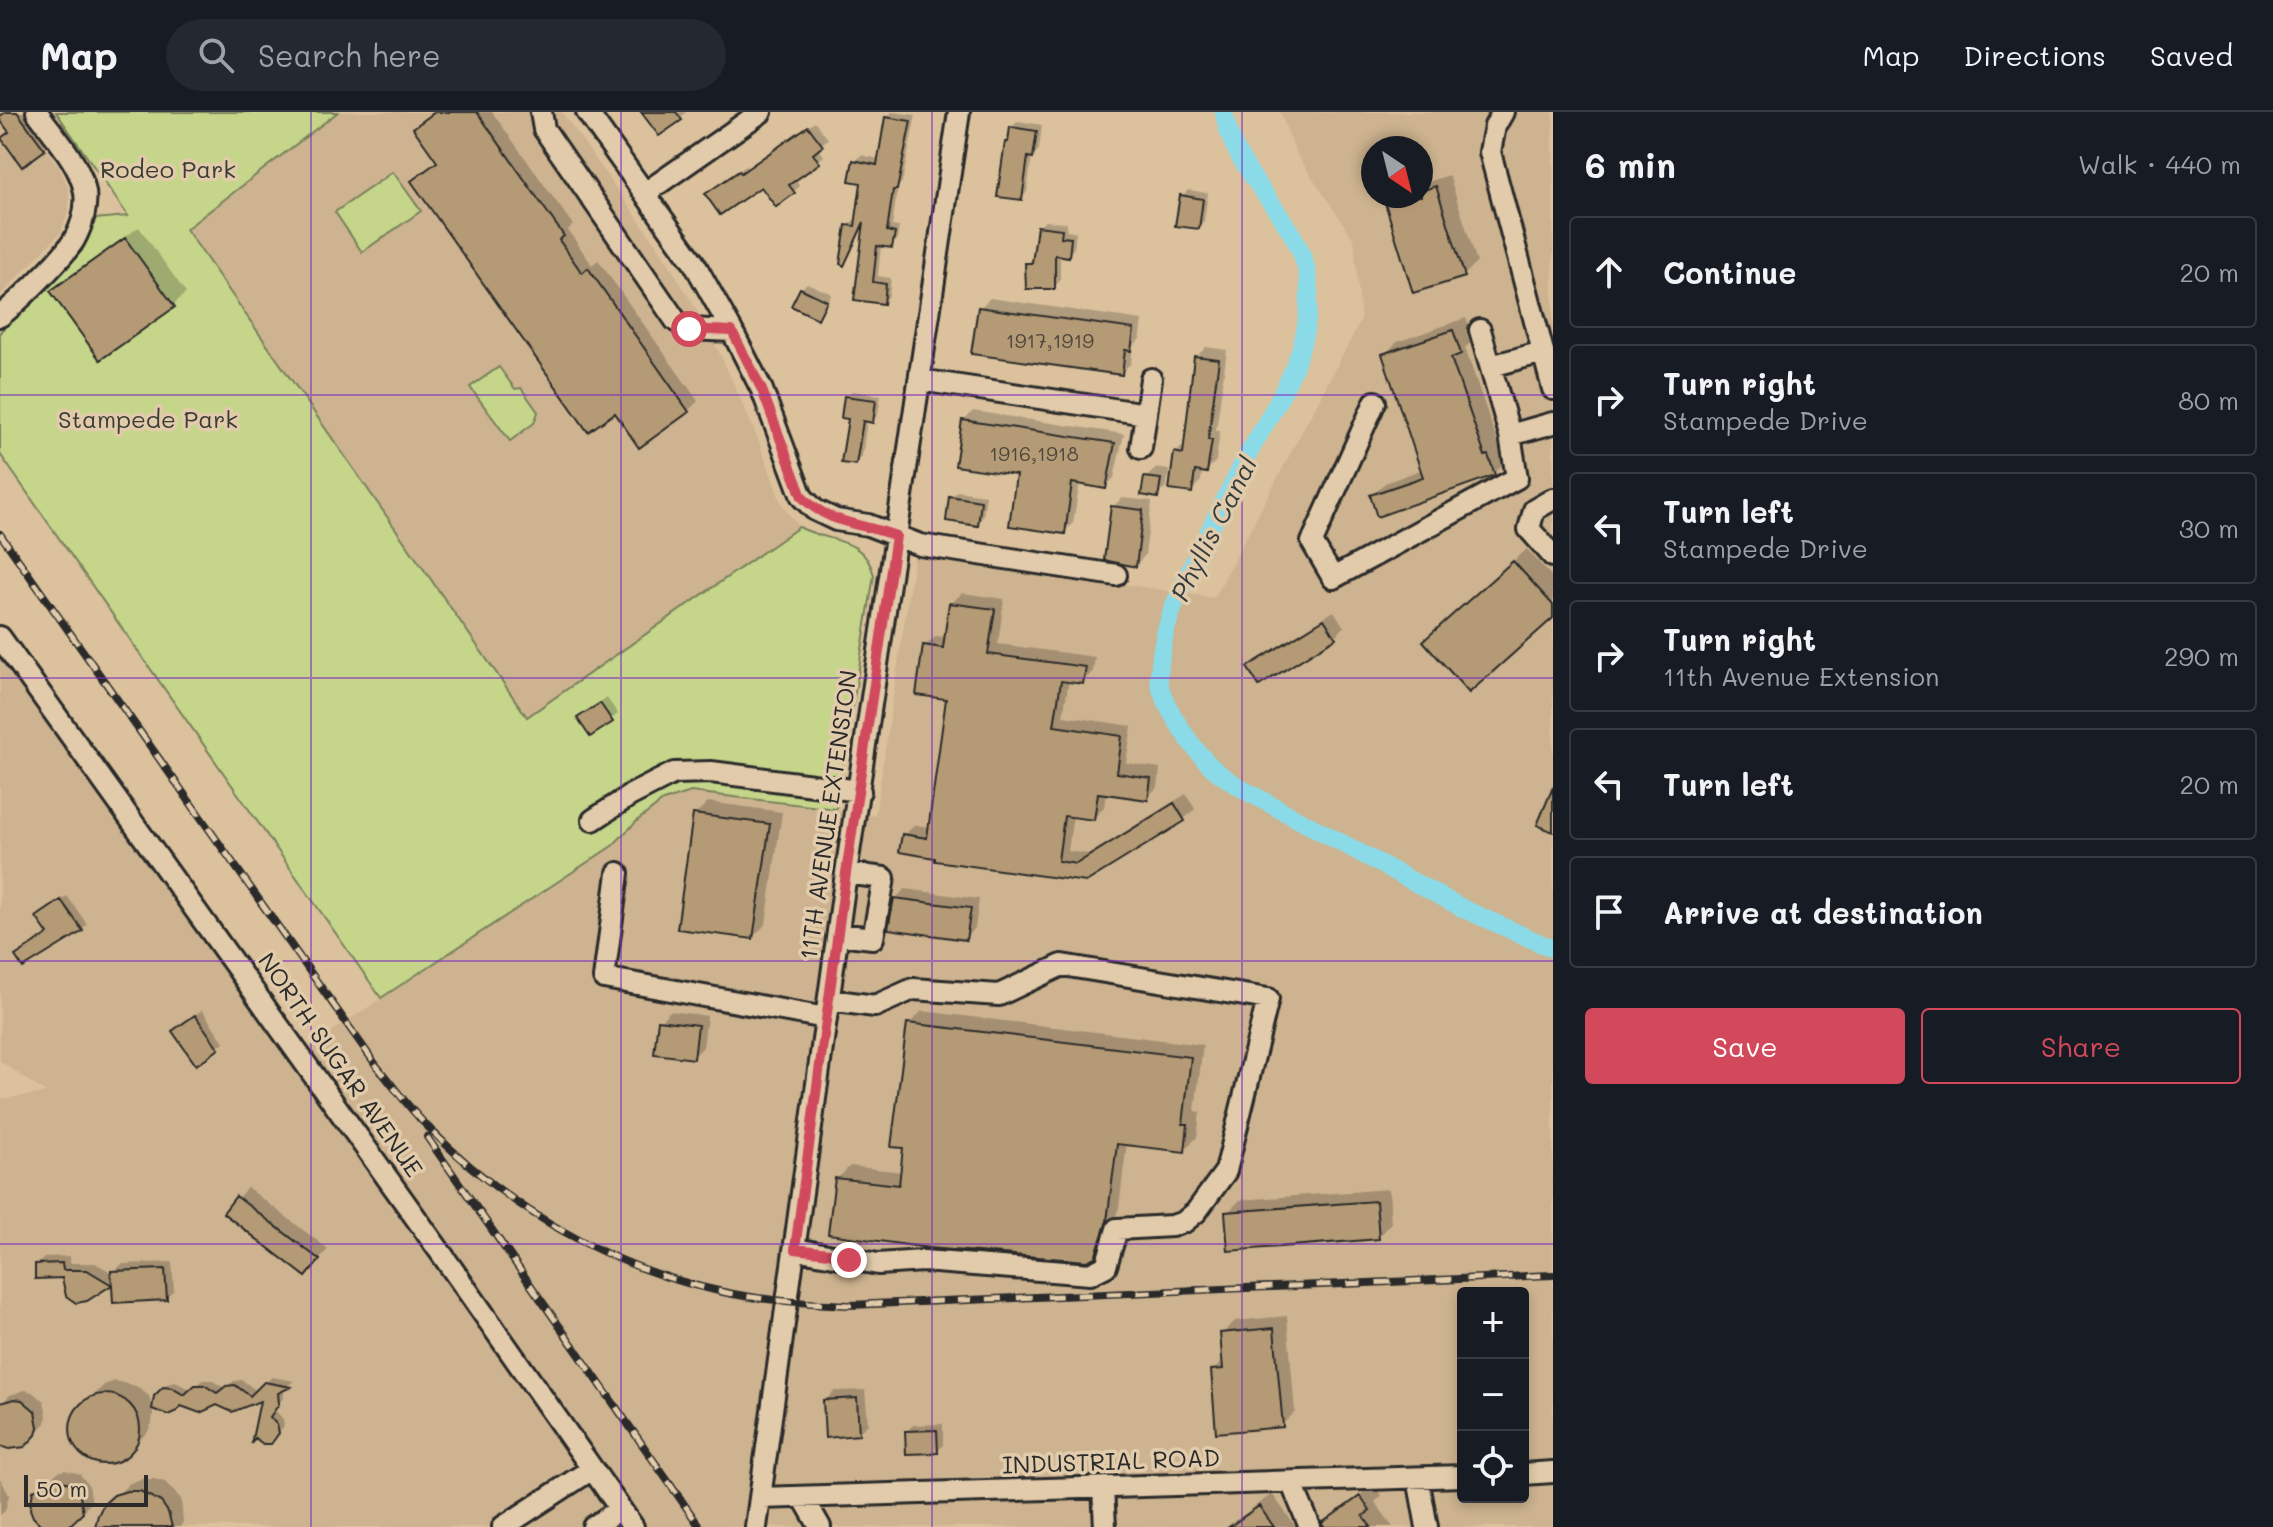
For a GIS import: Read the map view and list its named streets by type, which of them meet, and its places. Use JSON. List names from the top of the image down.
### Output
{
  "streets": {
    "street": ["11TH AVENUE EXTENSION", "NORTH SUGAR AVENUE", "INDUSTRIAL ROAD"]
  },
  "crossings": [
    ["11TH AVENUE EXTENSION", "INDUSTRIAL ROAD"]
  ],
  "water": ["Phyllis Canal"],
  "parks": ["Rodeo Park", "Stampede Park"],
  "house_numbers": ["1917,1919", "1916,1918"],
  "scale_bar": "50 m",
  "north": "bottom right",
  "page": {
    "header": "Map",
    "search": "Search here",
    "nav": ["Map", "Directions", "Saved"],
    "heading": ["6 min", "Walk · 440 m"],
    "list": [
      ["Continue", "20 m"],
      ["Turn right", "Stampede Drive", "80 m"],
      ["Turn left", "Stampede Drive", "30 m"],
      ["Turn right", "11th Avenue Extension", "290 m"],
      ["Turn left", "20 m"],
      "Arrive at destination"
    ],
    "buttons": ["Save", "Share"],
    "map_buttons": ["+", "−"],
    "scale": "50 m"
  }
}
